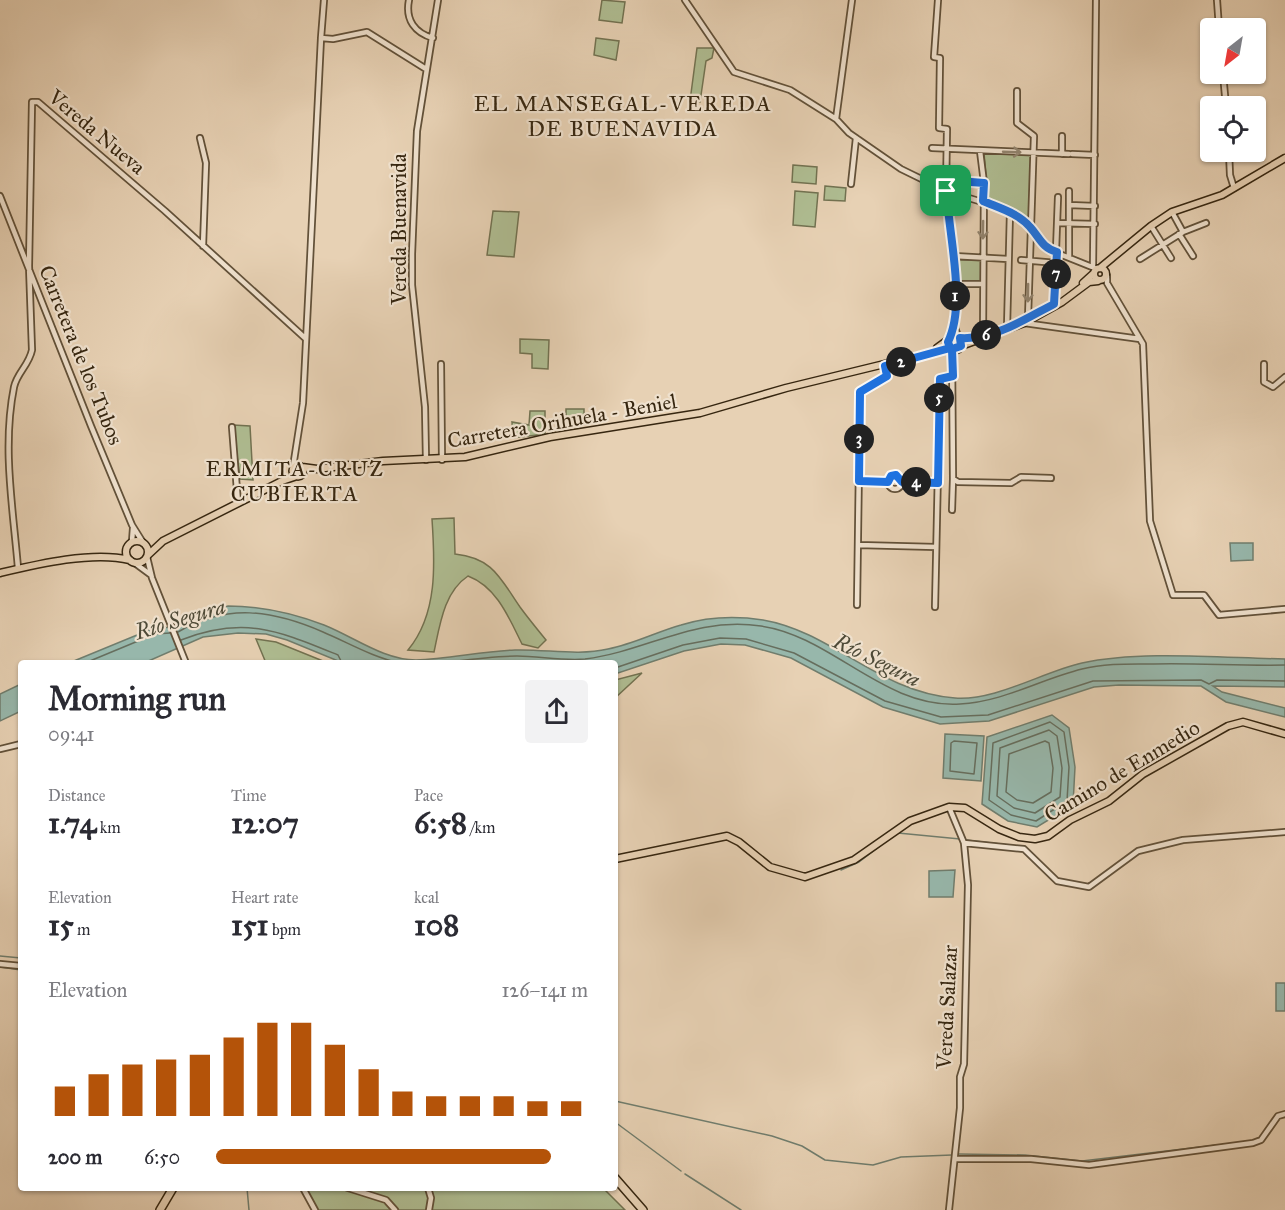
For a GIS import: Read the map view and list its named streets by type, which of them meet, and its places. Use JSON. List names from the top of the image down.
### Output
{
  "streets": {
    "main road": ["Carretera Orihuela - Beniel", "Camino de Enmedio"],
    "street": [
      "Vereda Nueva",
      "Vereda Buenavida",
      "Carretera de los Tubos",
      "Vereda Salazar"
    ]
  },
  "crossings": [
    ["Vereda Nueva", "Carretera de los Tubos"],
    ["Vereda Buenavida", "Carretera Orihuela - Beniel"],
    ["Carretera de los Tubos", "Carretera Orihuela - Beniel"],
    ["Camino de Enmedio", "Vereda Salazar"]
  ],
  "districts": ["EL MANSEGAL-VEREDA DE BUENAVIDA", "ERMITA-CRUZ CUBIERTA"],
  "water": ["Río Segura"],
  "north": "bottom left",
  "page": {
    "pins": [
      "7",
      "1",
      "6",
      "2",
      "5",
      "3",
      "4"
    ],
    "heading": ["Morning run", "09:41"],
    "stats": [
      ["Distance", "1.74 km"],
      ["Time", "12:07"],
      ["Pace", "6:58 /km"],
      ["Elevation", "15 m"],
      ["Heart rate", "151 bpm"],
      ["kcal", "108"]
    ],
    "chart": ["Elevation", "126–141 m"],
    "list": [
      {
        "name": "200 m",
        "note": "6:50"
      }
    ]
  }
}
